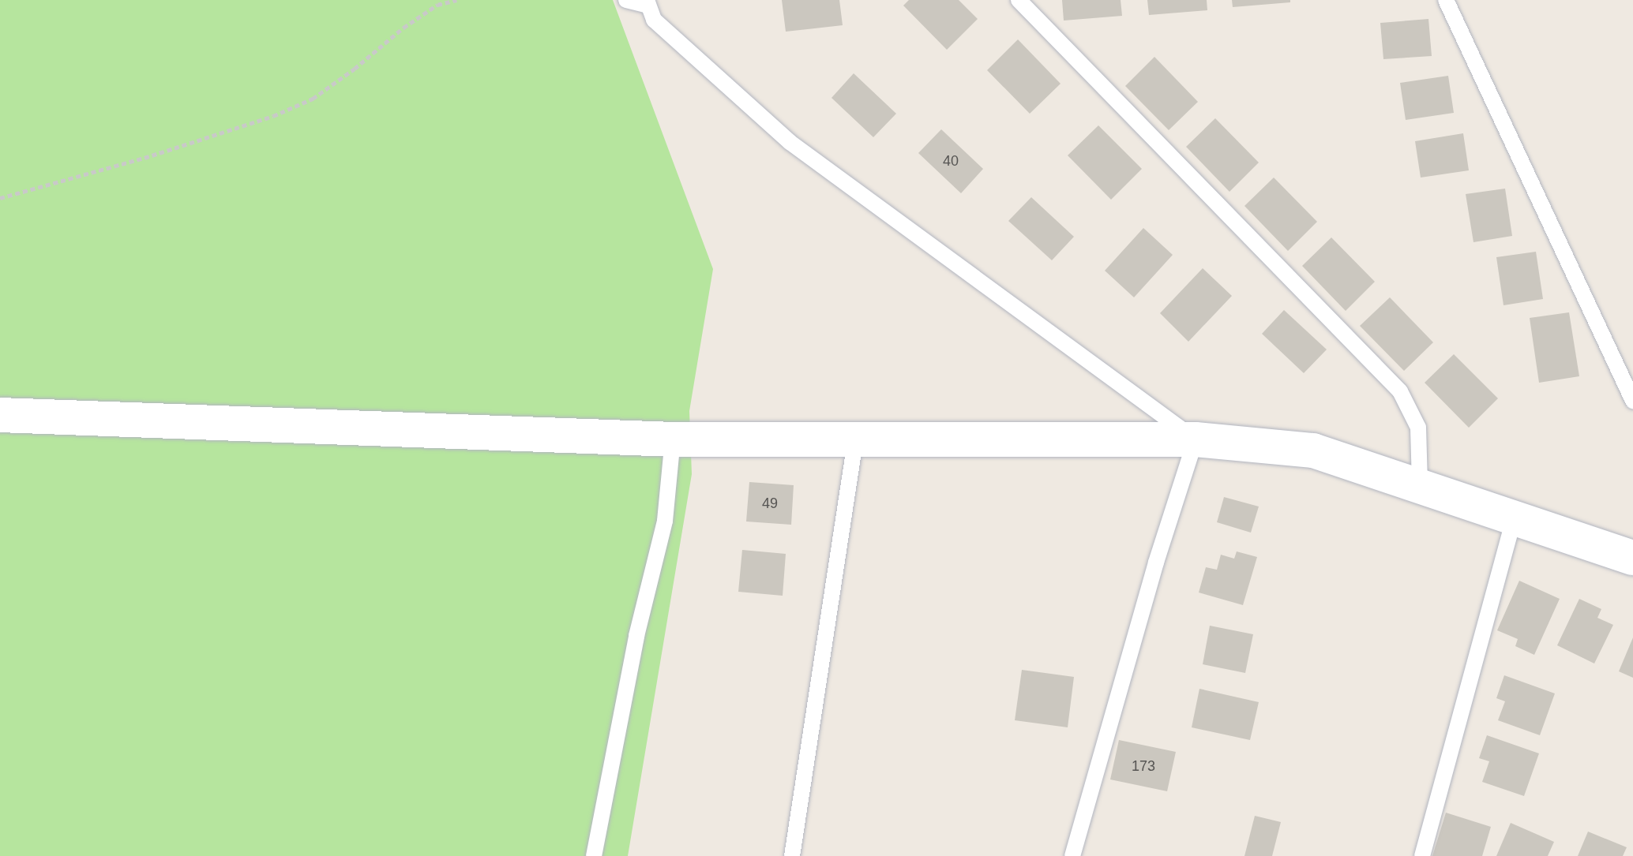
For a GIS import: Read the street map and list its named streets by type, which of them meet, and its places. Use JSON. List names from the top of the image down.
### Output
{
  "house_numbers": ["40", "49", "173"]
}
